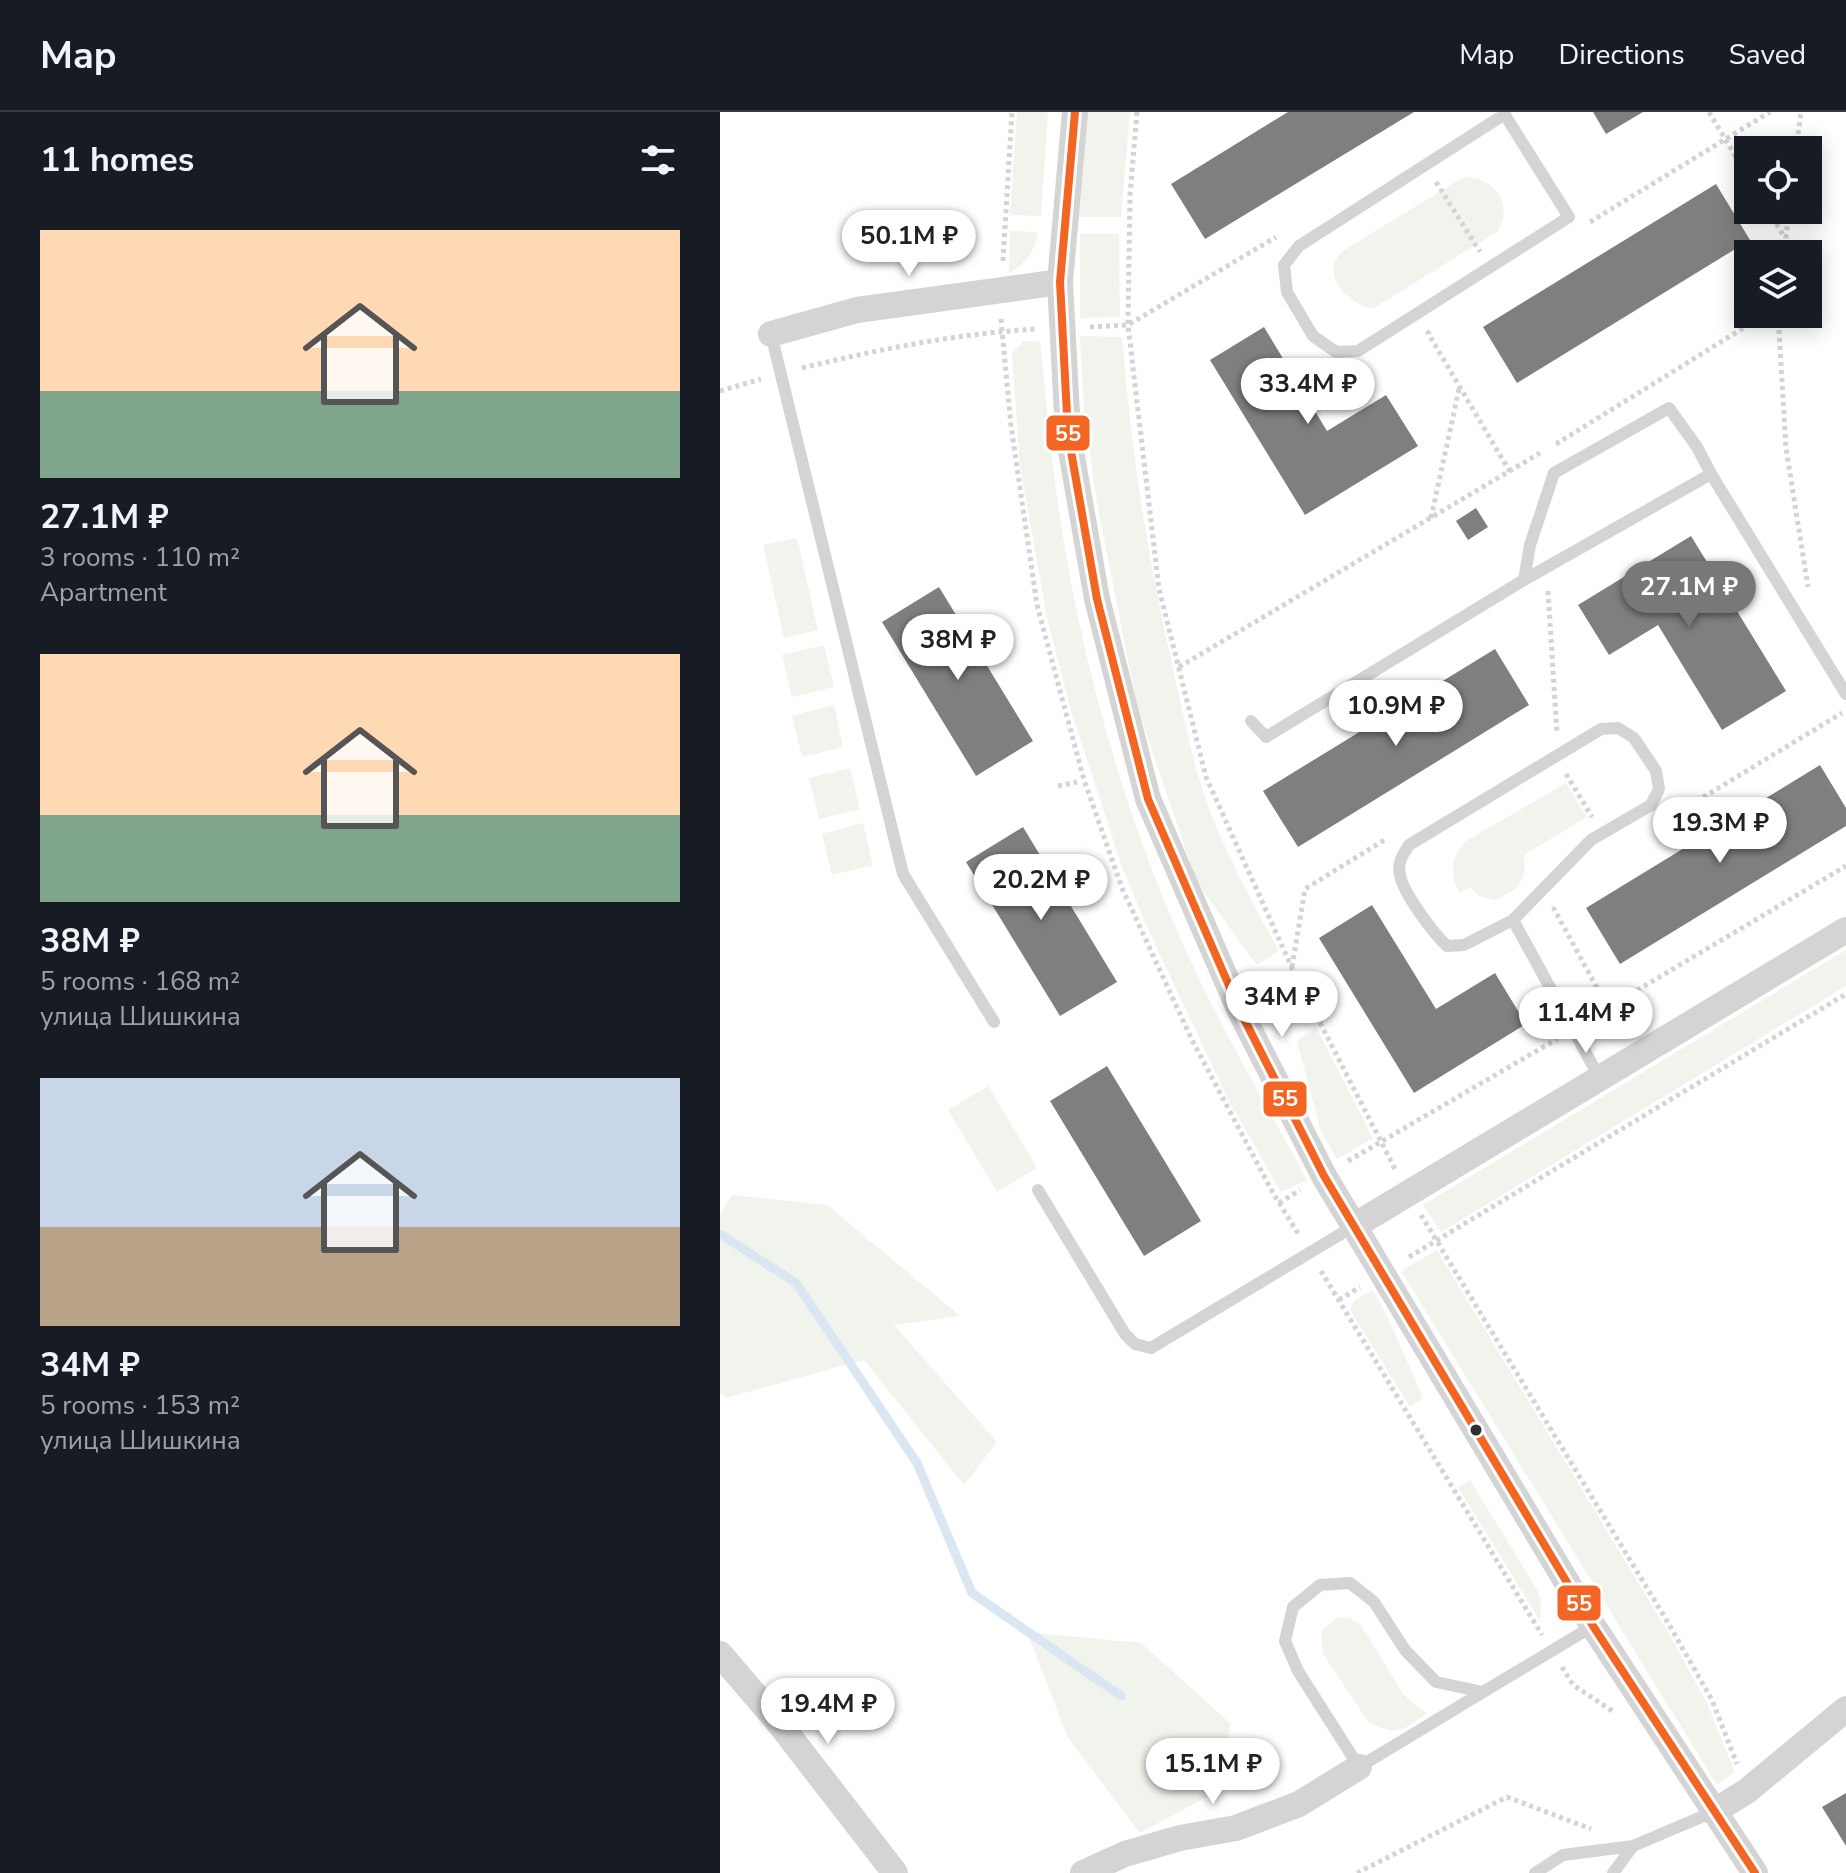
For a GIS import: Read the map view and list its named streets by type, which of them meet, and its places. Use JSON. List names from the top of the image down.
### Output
{
  "lines": ["transit line 55"],
  "page": {
    "header": "Map",
    "nav": ["Map", "Directions", "Saved"],
    "heading": "11 homes",
    "list": [
      {
        "name": "27.1M ₽",
        "note": "3 rooms · 110 m² · Apartment"
      },
      {
        "name": "38M ₽",
        "note": "5 rooms · 168 m² · улица Шишкина"
      },
      {
        "name": "34M ₽",
        "note": "5 rooms · 153 m² · улица Шишкина"
      }
    ],
    "price": [
      "50.1M ₽",
      "33.4M ₽",
      "27.1M ₽",
      "38M ₽",
      "10.9M ₽",
      "19.3M ₽",
      "20.2M ₽",
      "34M ₽",
      "11.4M ₽",
      "19.4M ₽",
      "15.1M ₽"
    ]
  }
}
